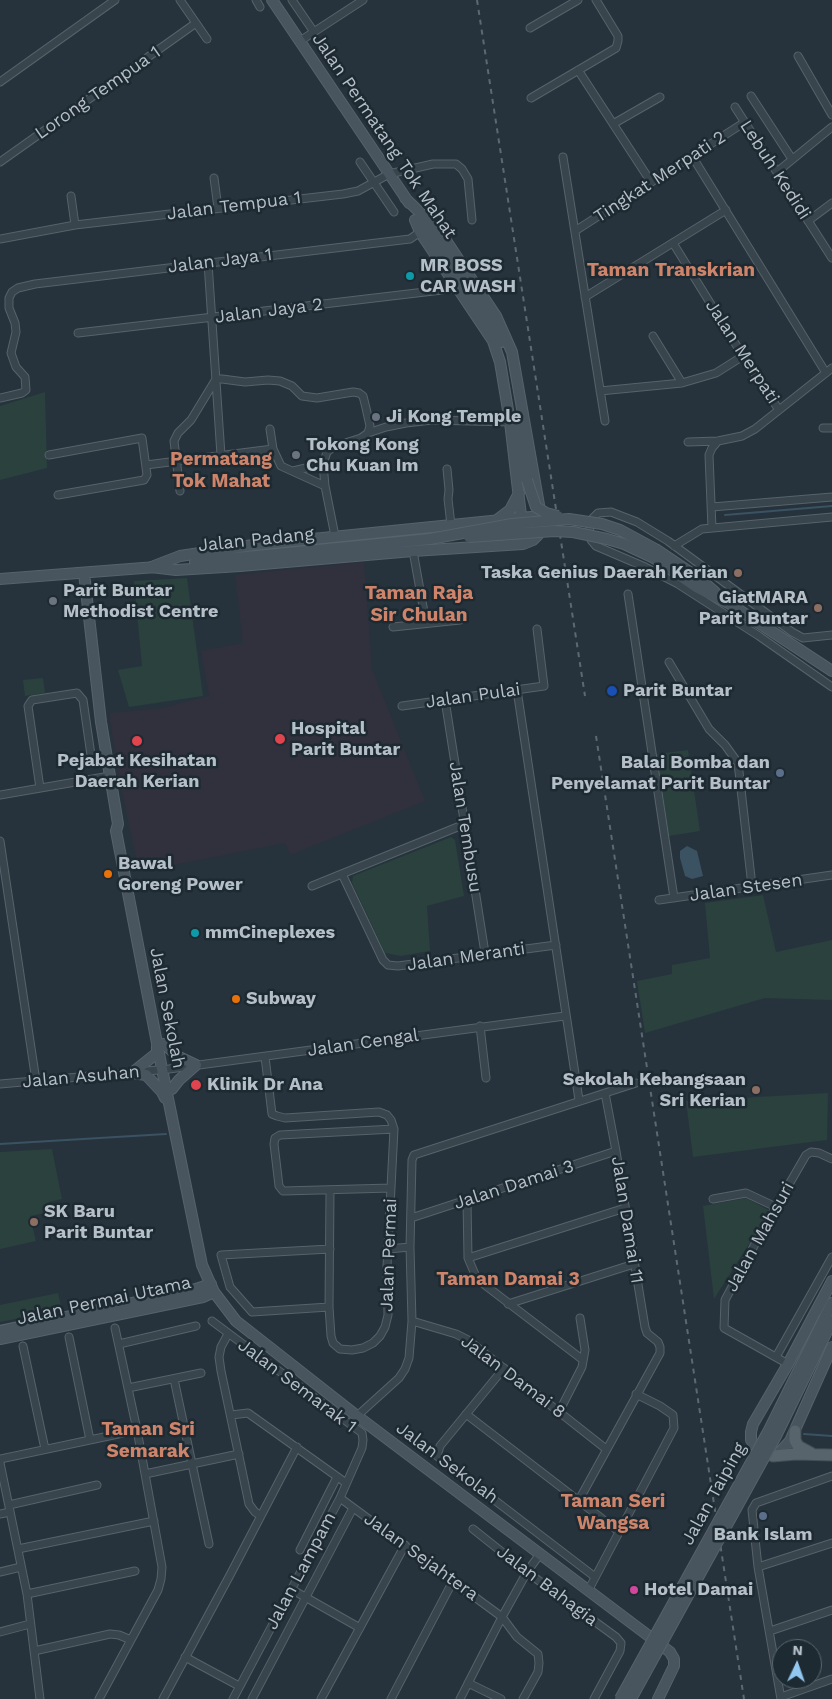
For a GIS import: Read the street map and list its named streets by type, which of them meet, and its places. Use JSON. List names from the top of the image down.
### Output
{
  "streets": {
    "street": [
      "Lorong Tempua 1",
      "Jalan Permatang Tok Mahat",
      "Lebuh Kedidi",
      "Tingkat Merpati 2",
      "Jalan Tempua 1",
      "Jalan Jaya 1",
      "Jalan Jaya 2",
      "Jalan Merpati",
      "Jalan Padang",
      "Jalan Pulai",
      "Jalan Tembusu",
      "Jalan Stesen",
      "Jalan Meranti",
      "Jalan Sekolah",
      "Jalan Cengal",
      "Jalan Asuhan",
      "Jalan Damai 3",
      "Jalan Damai 11",
      "Jalan Mahsuri",
      "Jalan Permai",
      "Jalan Permai Utama",
      "Jalan Damai 8",
      "Jalan Semarak 1",
      "Jalan Taiping",
      "Jalan Sejahtera",
      "Jalan Lampam",
      "Jalan Bahagia"
    ]
  },
  "crossings": [
    ["Jalan Permatang Tok Mahat", "Jalan Tempua 1"],
    ["Lebuh Kedidi", "Tingkat Merpati 2"],
    ["Jalan Padang", "Jalan Sekolah"],
    ["Jalan Pulai", "Jalan Tembusu"],
    ["Jalan Tembusu", "Jalan Meranti"],
    ["Jalan Sekolah", "Jalan Cengal"],
    ["Jalan Sekolah", "Jalan Asuhan"],
    ["Jalan Sekolah", "Jalan Permai Utama"],
    ["Jalan Cengal", "Jalan Asuhan"],
    ["Jalan Cengal", "Jalan Permai"],
    ["Jalan Damai 3", "Jalan Damai 11"],
    ["Jalan Semarak 1", "Jalan Lampam"],
    ["Jalan Sejahtera", "Jalan Lampam"]
  ],
  "districts": [
    "Taman Transkrian",
    "Permatang Tok Mahat",
    "Taman Raja Sir Chulan",
    "Taman Damai 3",
    "Taman Sri Semarak",
    "Taman Seri Wangsa"
  ],
  "places": [
    "MR BOSS CAR WASH",
    "Ji Kong Temple",
    "Tokong Kong Chu Kuan Im",
    "Taska Genius Daerah Kerian",
    "Parit Buntar Methodist Centre",
    "GiatMARA Parit Buntar",
    "Parit Buntar",
    "Hospital Parit Buntar",
    "Pejabat Kesihatan Daerah Kerian",
    "Balai Bomba dan Penyelamat Parit Buntar",
    "Bawal Goreng Power",
    "mmCineplexes",
    "Subway",
    "Klinik Dr Ana",
    "Sekolah Kebangsaan Sri Kerian",
    "SK Baru Parit Buntar",
    "Bank Islam",
    "Hotel Damai"
  ],
  "north": "top"
}
